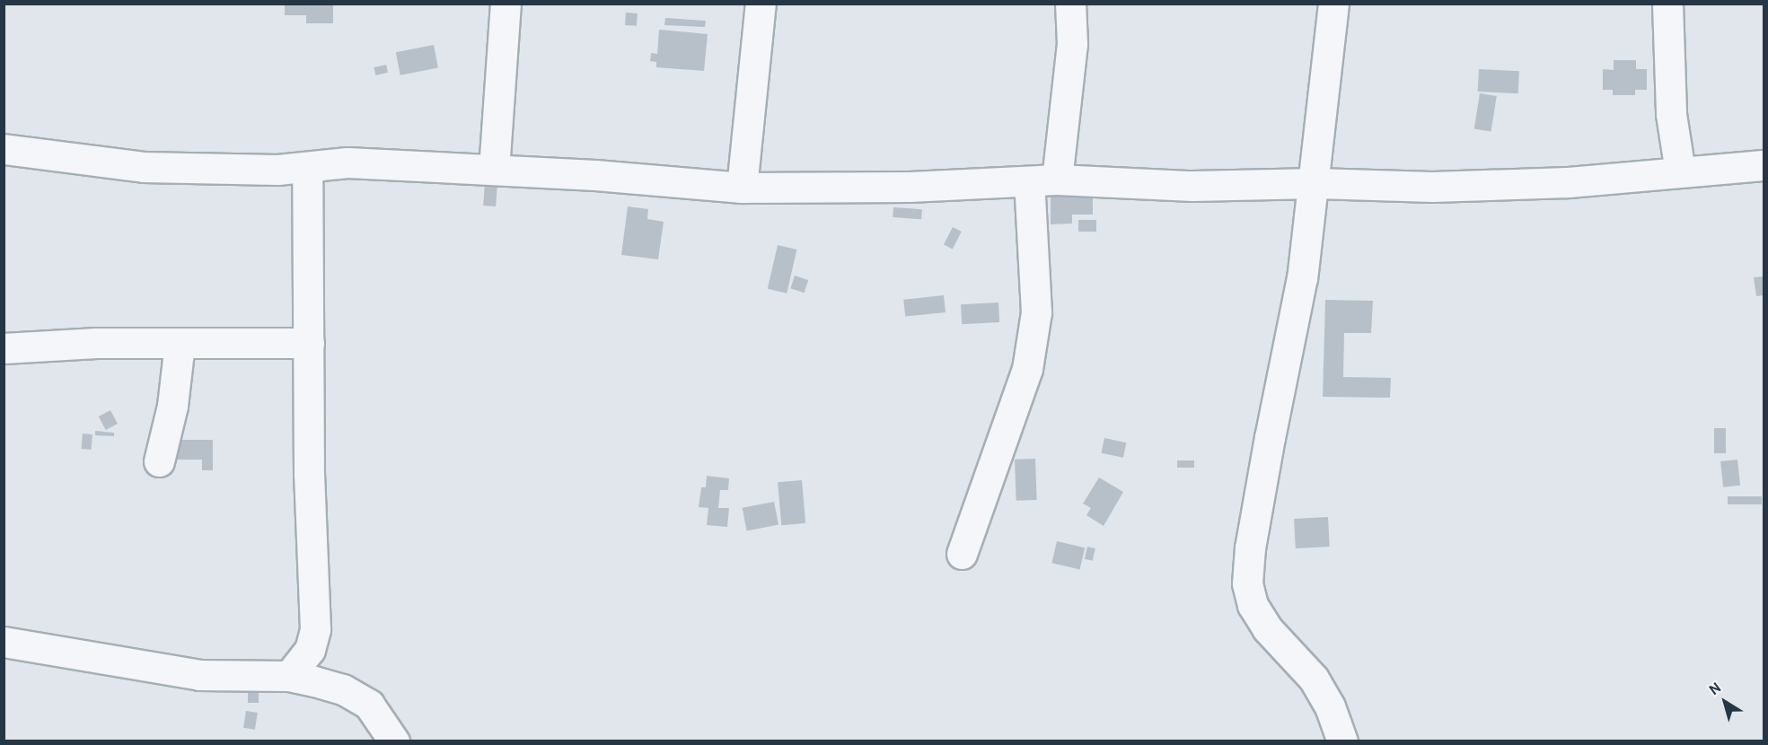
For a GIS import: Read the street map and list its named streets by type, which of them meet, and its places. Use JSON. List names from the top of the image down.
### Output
{
  "north": "top left"
}
